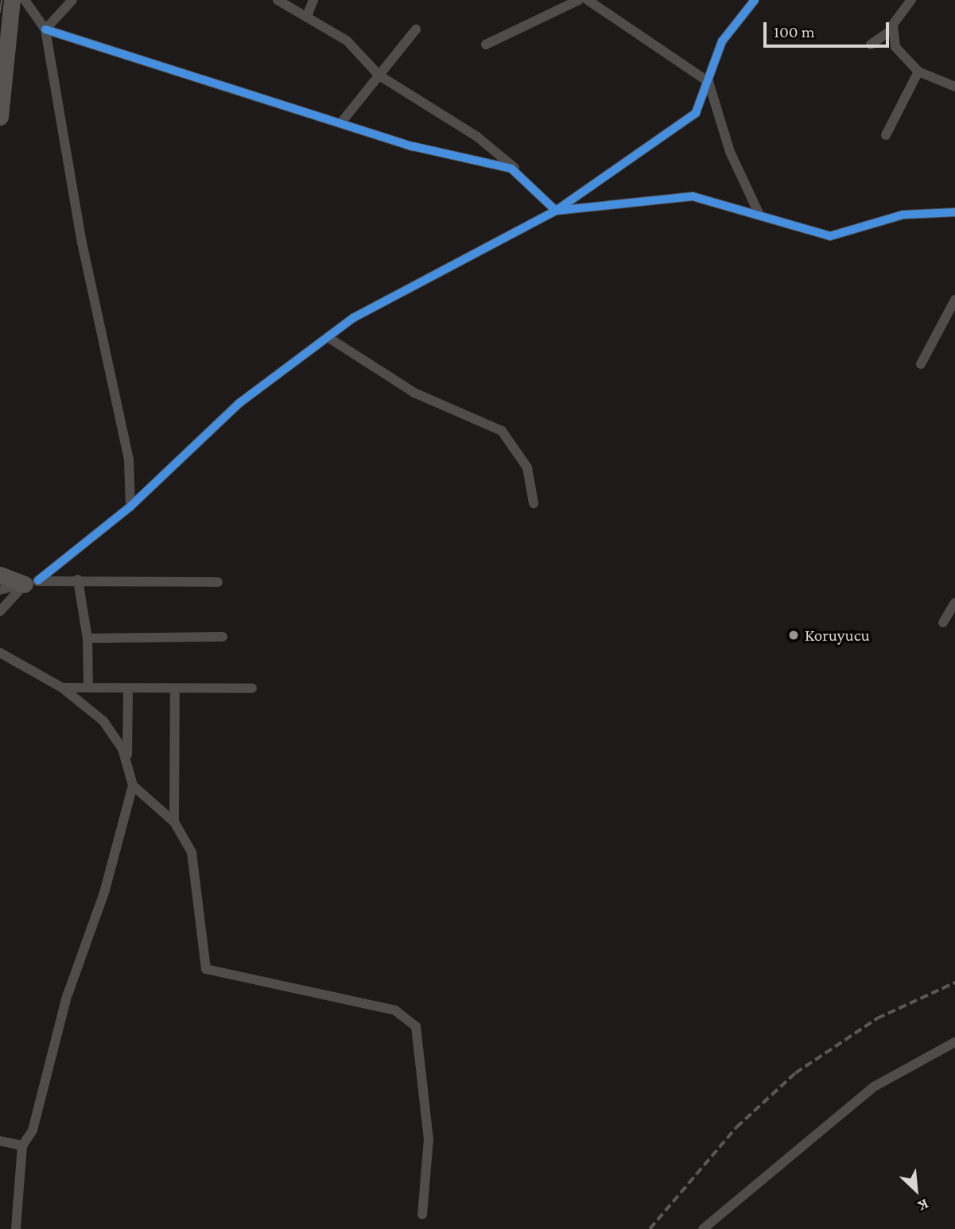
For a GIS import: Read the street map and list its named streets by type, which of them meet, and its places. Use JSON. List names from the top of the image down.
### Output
{
  "places": ["Koruyucu"],
  "scale_bar": "100 m",
  "north": "bottom right"
}
